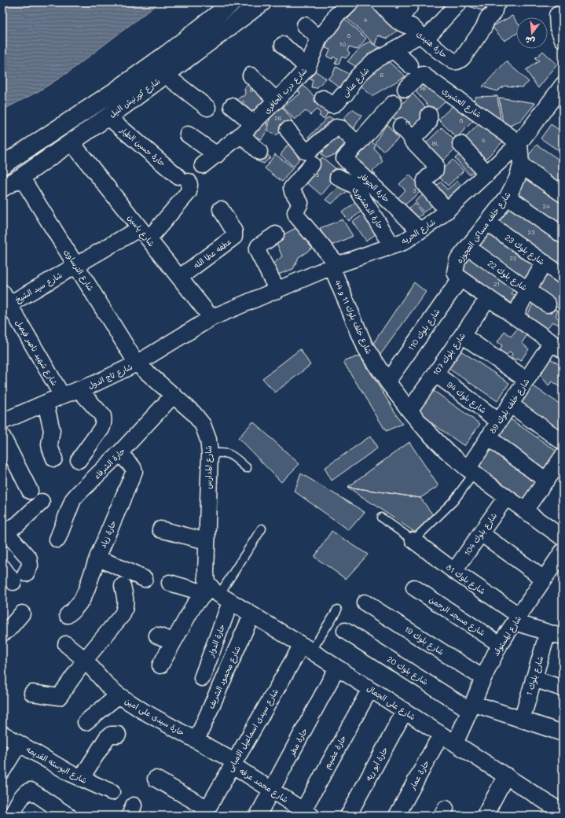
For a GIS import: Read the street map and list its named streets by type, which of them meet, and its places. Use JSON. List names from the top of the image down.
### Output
{
  "streets": {
    "main road": ["شارع كورنيش النيل"],
    "street": [
      "حارة هنيدى",
      "شارع عنانى",
      "شارع درب الحافرى",
      "شارع العشيرى",
      "حارة حسين الطيار",
      "حارة الجوفار",
      "حارة الدهشورى",
      "شارع خلف مساكن العجوزه",
      "شارع ياسين",
      "شارع الحريه",
      "شارع بلوك 23",
      "عطفه عطا الله",
      "شارع الترساوى",
      "شارع بلوك 22",
      "شارع سيد الشيخ",
      "شارع خلف بلوك 11 و 44",
      "شارع بلوك 110",
      "شارع شهيد ناصر فيصل",
      "شارع بلوك 107",
      "شارع تاج الدول",
      "شارع بلوك 94",
      "شارع خلف بلوك 89",
      "حارة الشرفاء",
      "شارع المدارس",
      "حارة زياد",
      "شارع بلوك 104",
      "شارع بلوك 81",
      "شارع مسجد الرحمن",
      "شارع المستوقد",
      "حارة الدوار",
      "شارع بلوك 19",
      "شارع بلوك 20",
      "شارع بلوك 1",
      "شارع محمود الشريف",
      "شارع على الجمال",
      "حارة سيدى على امين",
      "شارع سيدى اسماعيل الامبابى",
      "حارة مطر",
      "حارة عضيم",
      "حارة أبو ريه",
      "شارع البوسته القديمه",
      "حارة عمار",
      "شارع محمد عرفه"
    ]
  },
  "crossings": [
    ["حارة هنيدى", "شارع عنانى"],
    ["شارع كورنيش النيل", "حارة حسين الطيار"],
    ["شارع كورنيش النيل", "شارع ياسين"],
    ["شارع كورنيش النيل", "شارع الترساوى"],
    ["شارع العشيرى", "شارع خلف مساكن العجوزه"],
    ["شارع العشيرى", "شارع الحريه"],
    ["حارة حسين الطيار", "شارع سيد الشيخ"],
    ["حارة الجوفار", "شارع الحريه"],
    ["حارة الدهشورى", "شارع الحريه"],
    ["شارع خلف مساكن العجوزه", "شارع الحريه"],
    ["شارع خلف مساكن العجوزه", "شارع بلوك 23"],
    ["شارع خلف مساكن العجوزه", "شارع بلوك 22"],
    ["شارع خلف مساكن العجوزه", "شارع بلوك 110"],
    ["شارع ياسين", "شارع الحريه"],
    ["شارع ياسين", "عطفه عطا الله"],
    ["شارع ياسين", "شارع سيد الشيخ"],
    ["شارع ياسين", "شارع تاج الدول"],
    ["شارع الحريه", "شارع خلف بلوك 11 و 44"],
    ["شارع الحريه", "شارع تاج الدول"],
    ["شارع الترساوى", "شارع سيد الشيخ"],
    ["شارع الترساوى", "شارع تاج الدول"],
    ["شارع الترساوى", "شارع المدارس"],
    ["شارع سيد الشيخ", "شارع شهيد ناصر فيصل"],
    ["شارع خلف بلوك 11 و 44", "شارع بلوك 110"],
    ["شارع خلف بلوك 11 و 44", "شارع بلوك 107"],
    ["شارع خلف بلوك 11 و 44", "شارع خلف بلوك 89"],
    ["شارع خلف بلوك 11 و 44", "شارع بلوك 104"],
    ["شارع شهيد ناصر فيصل", "شارع تاج الدول"],
    ["شارع بلوك 107", "شارع بلوك 94"],
    ["شارع تاج الدول", "شارع المدارس"],
    ["شارع بلوك 94", "شارع خلف بلوك 89"],
    ["حارة الشرفاء", "شارع المدارس"],
    ["حارة الشرفاء", "حارة زياد"],
    ["شارع المدارس", "حارة الدوار"],
    ["شارع المدارس", "شارع على الجمال"],
    ["شارع بلوك 104", "شارع بلوك 81"],
    ["شارع بلوك 81", "شارع المستوقد"],
    ["شارع بلوك 81", "شارع بلوك 1"],
    ["شارع مسجد الرحمن", "شارع المستوقد"],
    ["شارع المستوقد", "شارع بلوك 19"],
    ["شارع المستوقد", "شارع بلوك 20"],
    ["شارع المستوقد", "شارع على الجمال"],
    ["حارة الدوار", "شارع على الجمال"],
    ["شارع بلوك 20", "شارع بلوك 1"],
    ["شارع محمود الشريف", "شارع على الجمال"],
    ["شارع محمود الشريف", "حارة سيدى على امين"],
    ["شارع على الجمال", "شارع سيدى اسماعيل الامبابى"],
    ["شارع على الجمال", "حارة مطر"],
    ["شارع على الجمال", "حارة عضيم"],
    ["شارع على الجمال", "حارة أبو ريه"],
    ["شارع على الجمال", "حارة عمار"],
    ["حارة سيدى على امين", "شارع سيدى اسماعيل الامبابى"],
    ["حارة سيدى على امين", "شارع محمد عرفه"],
    ["شارع سيدى اسماعيل الامبابى", "شارع محمد عرفه"],
    ["حارة مطر", "شارع محمد عرفه"],
    ["حارة عضيم", "شارع محمد عرفه"]
  ],
  "house_numbers": [
    "4",
    "8",
    "10",
    "6",
    "16",
    "6",
    "3",
    "1",
    "26",
    "8",
    "17",
    "4",
    "9L",
    "18",
    "3",
    "24",
    "23",
    "22",
    "21"
  ],
  "north": "bottom"
}
